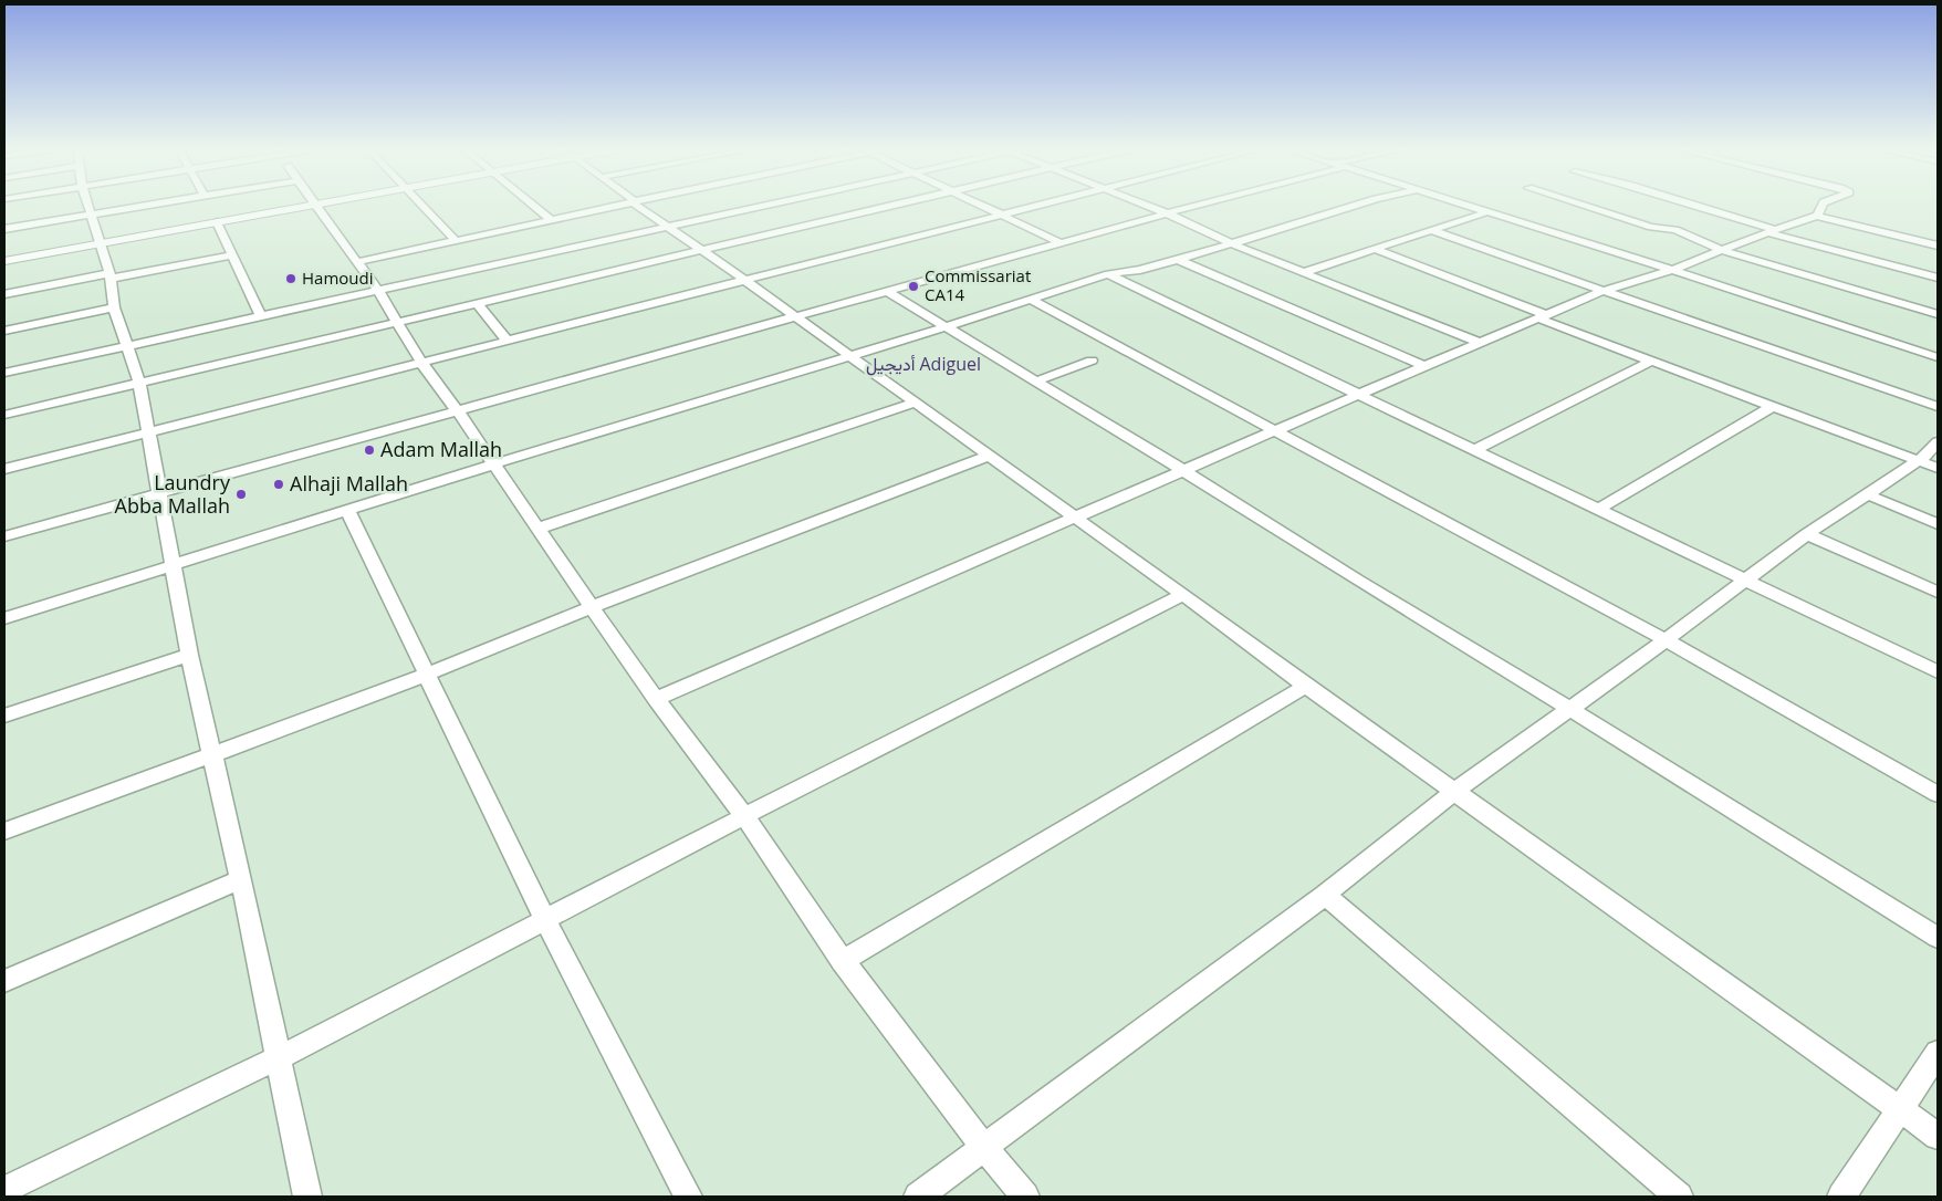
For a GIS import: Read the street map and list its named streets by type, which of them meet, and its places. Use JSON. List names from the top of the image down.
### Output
{
  "districts": ["أديجيل Adiguel"],
  "places": [
    "Hamoudi",
    "Commissariat CA14",
    "Adam Mallah",
    "Alhaji Mallah",
    "Laundry Abba Mallah"
  ]
}
